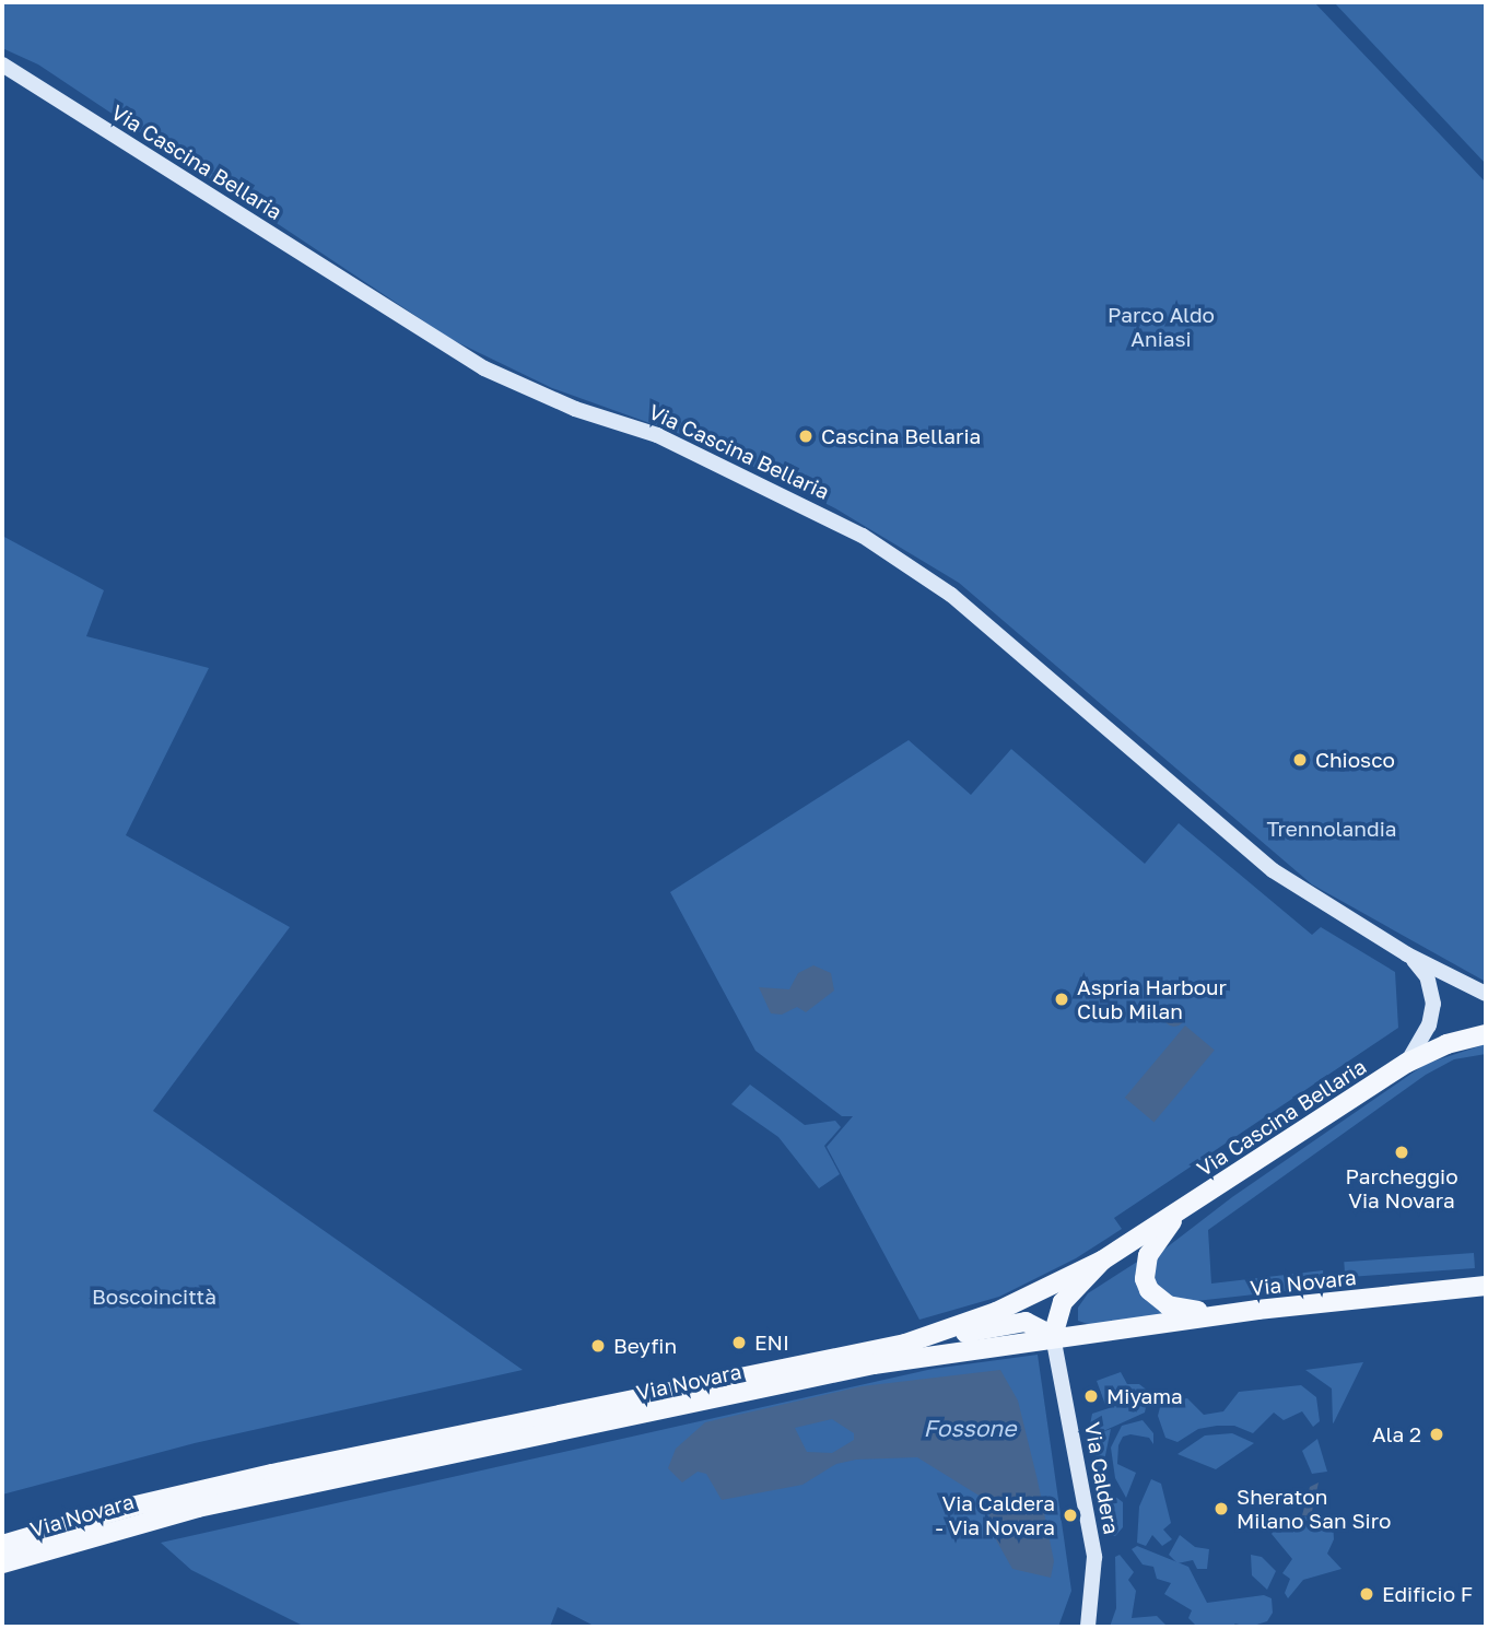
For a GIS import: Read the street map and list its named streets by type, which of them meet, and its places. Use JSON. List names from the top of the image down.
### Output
{
  "streets": {
    "main road": ["Via Cascina Bellaria", "Via Novara"],
    "street": ["Via Caldera"]
  },
  "crossings": [
    ["Via Cascina Bellaria", "Via Novara"],
    ["Via Novara", "Via Caldera"]
  ],
  "water": ["Fossone"],
  "parks": ["Parco Aldo Aniasi", "Trennolandia", "Boscoincittà"],
  "places": [
    "Cascina Bellaria",
    "Chiosco",
    "Aspria Harbour Club Milan",
    "Parcheggio Via Novara",
    "ENI",
    "Beyfin",
    "Miyama",
    "Ala 2",
    "Sheraton Milano San Siro",
    "Via Caldera - Via Novara",
    "Edificio F"
  ]
}
